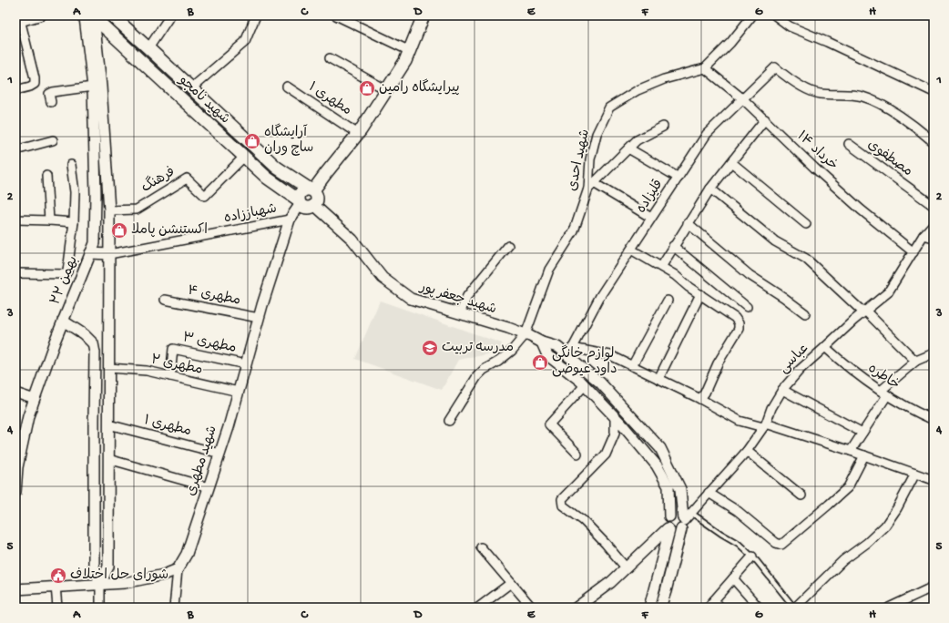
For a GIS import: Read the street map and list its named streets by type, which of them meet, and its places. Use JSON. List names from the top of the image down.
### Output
{
  "streets": {
    "main road": ["شهید نامجو"],
    "street": [
      "مطهری ۱",
      "۱۴ خرداد",
      "مصطفوی",
      "شهید احدی",
      "فرهنگ",
      "قلیزاده",
      "شهباززاده",
      "۲۲ بهمن",
      "مطهری ۴",
      "شهید جعفر پور",
      "مطهری ۳",
      "عباسی",
      "مطهری ۲",
      "خاطره",
      "شهید مطهری"
    ]
  },
  "crossings": [
    ["مطهری ۱", "۲۲ بهمن"],
    ["مطهری ۱", "شهید مطهری"],
    ["شهید نامجو", "فرهنگ"],
    ["شهید نامجو", "۲۲ بهمن"],
    ["شهید نامجو", "شهید جعفر پور"],
    ["شهید نامجو", "شهید مطهری"],
    ["۱۴ خرداد", "شهید احدی"],
    ["۱۴ خرداد", "قلیزاده"],
    ["۱۴ خرداد", "عباسی"],
    ["شهید احدی", "شهید جعفر پور"],
    ["فرهنگ", "۲۲ بهمن"],
    ["قلیزاده", "شهید جعفر پور"],
    ["شهباززاده", "۲۲ بهمن"],
    ["شهباززاده", "شهید مطهری"],
    ["۲۲ بهمن", "مطهری ۲"],
    ["مطهری ۴", "شهید مطهری"],
    ["شهید جعفر پور", "عباسی"],
    ["شهید جعفر پور", "شهید مطهری"],
    ["مطهری ۳", "مطهری ۲"],
    ["مطهری ۳", "شهید مطهری"],
    ["عباسی", "خاطره"],
    ["مطهری ۲", "شهید مطهری"]
  ],
  "places": {
    "shop": [
      "پیرایشگاه ‌رامین",
      "آرایشگاه ساچ وران",
      "اکستنشن پاملا",
      "لوازم خانگی داود عیوضی"
    ],
    "school or university": ["مدرسه تربیت"],
    "public building": ["شورای حل اختلاف"]
  },
  "grid": {
    "columns": [
      "A",
      "B",
      "C",
      "D",
      "E",
      "F",
      "G",
      "H"
    ],
    "rows": [
      "1",
      "2",
      "3",
      "4",
      "5"
    ]
  }
}
